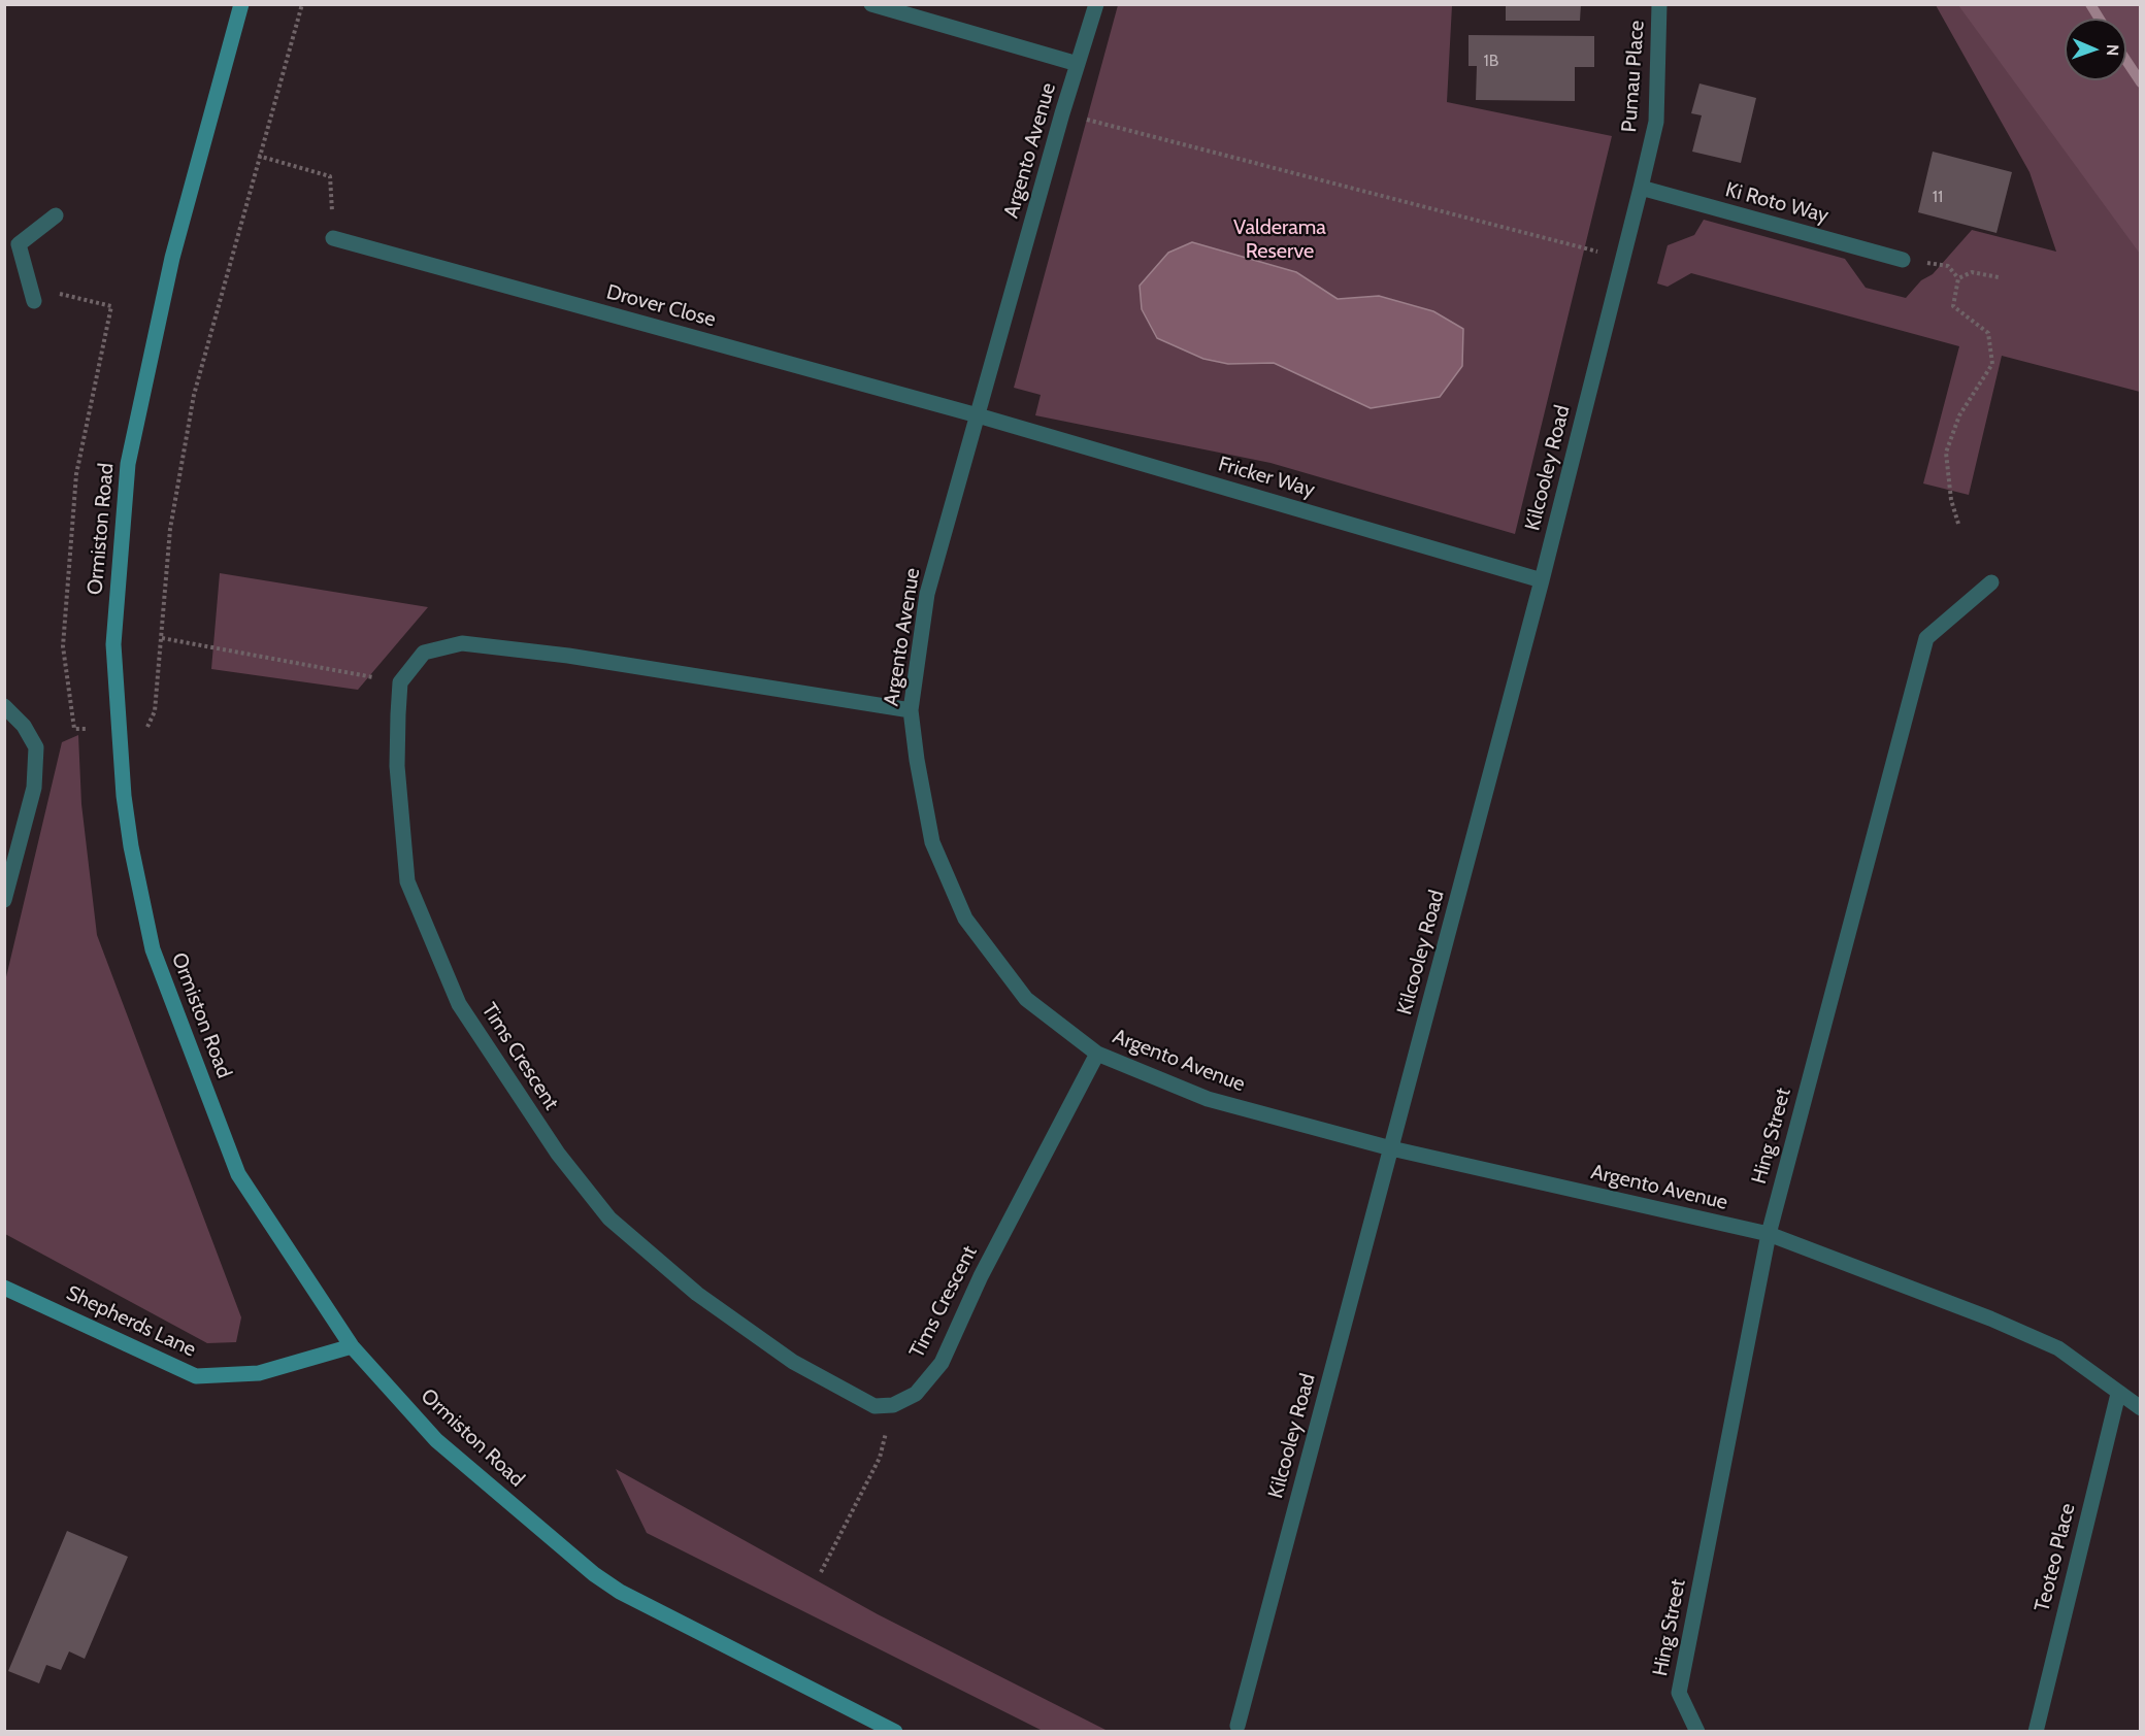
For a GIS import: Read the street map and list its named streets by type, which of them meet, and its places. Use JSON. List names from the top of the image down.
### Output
{
  "streets": {
    "main road": ["Ormiston Road", "Shepherds Lane"],
    "street": [
      "Pumau Place",
      "Argento Avenue",
      "Ki Roto Way",
      "Drover Close",
      "Kilcooley Road",
      "Fricker Way",
      "Tims Crescent",
      "Hing Street",
      "Teoteo Place"
    ]
  },
  "crossings": [
    ["Pumau Place", "Ki Roto Way"],
    ["Pumau Place", "Kilcooley Road"],
    ["Argento Avenue", "Drover Close"],
    ["Argento Avenue", "Kilcooley Road"],
    ["Argento Avenue", "Fricker Way"],
    ["Argento Avenue", "Tims Crescent"],
    ["Argento Avenue", "Hing Street"],
    ["Argento Avenue", "Teoteo Place"],
    ["Ki Roto Way", "Kilcooley Road"],
    ["Drover Close", "Fricker Way"],
    ["Kilcooley Road", "Fricker Way"],
    ["Ormiston Road", "Shepherds Lane"]
  ],
  "parks": ["Valderama Reserve"],
  "house_numbers": ["1B", "11"],
  "north": "right"
}
